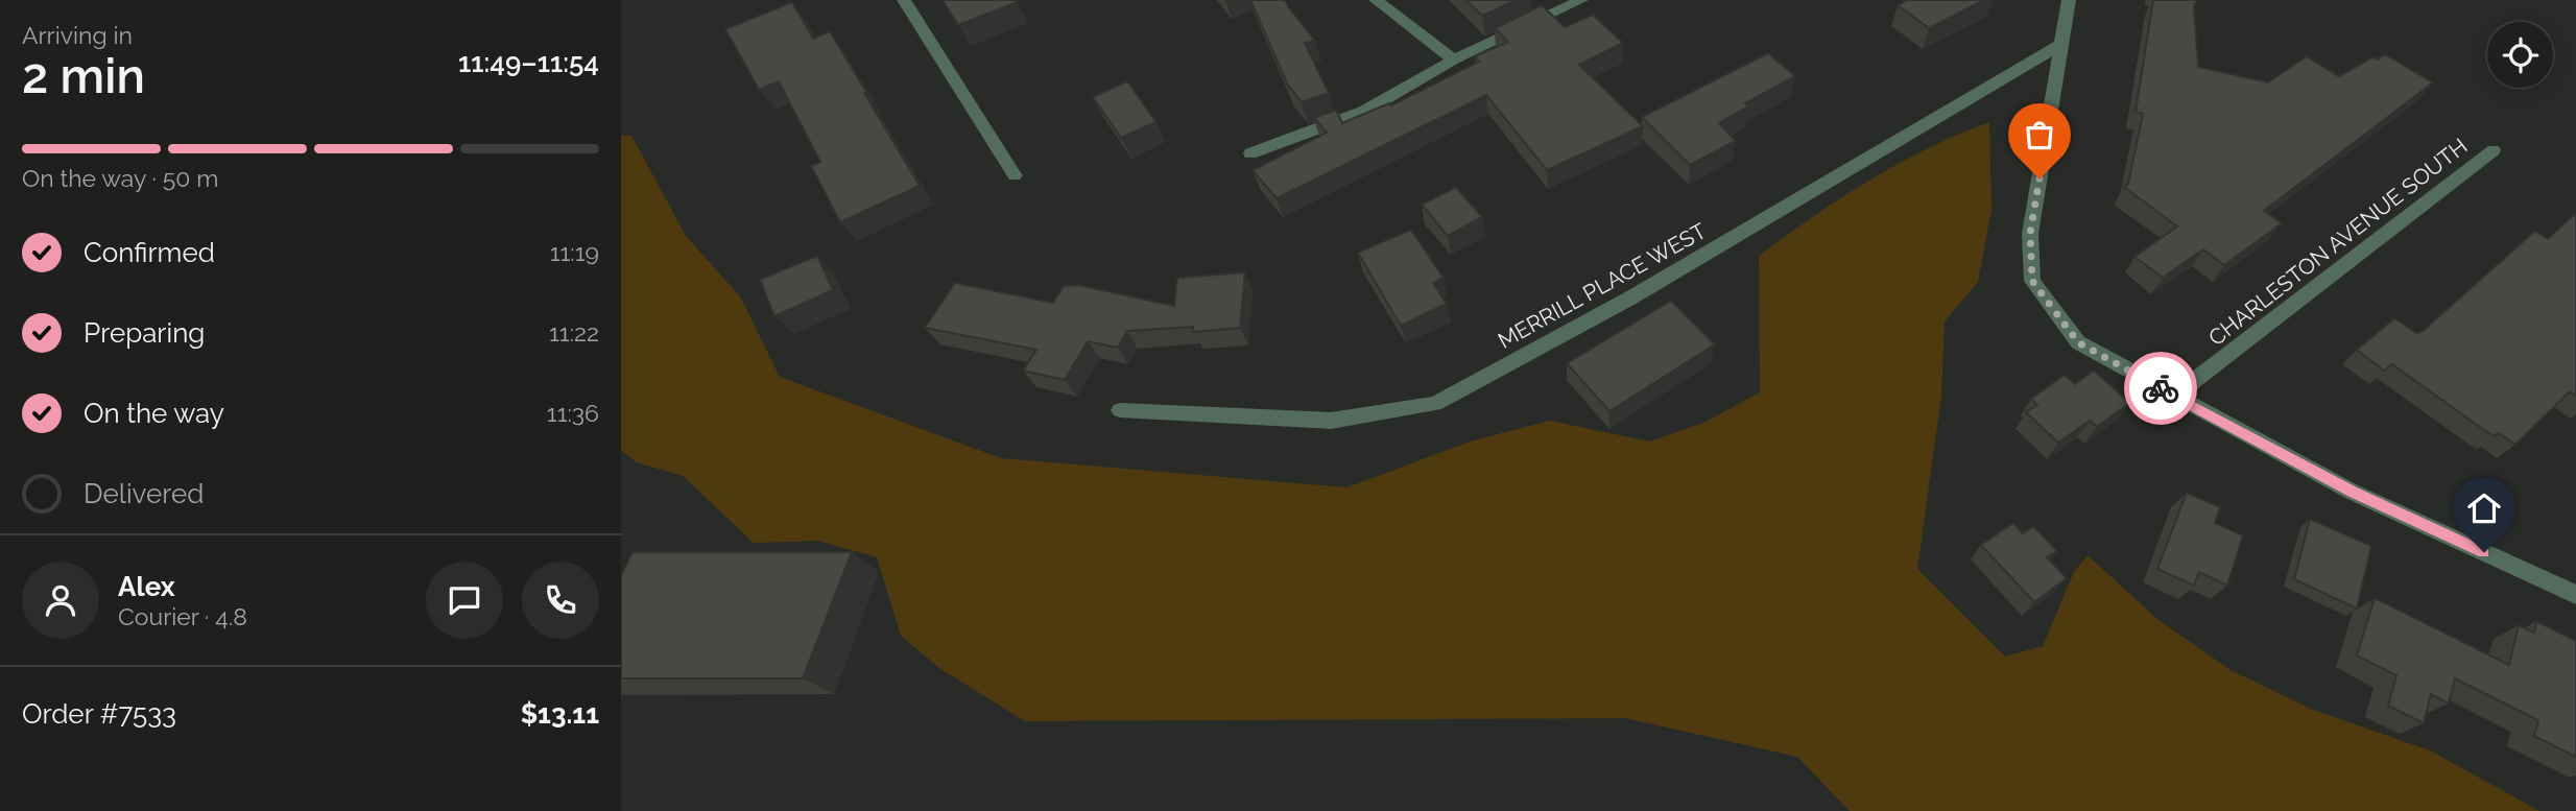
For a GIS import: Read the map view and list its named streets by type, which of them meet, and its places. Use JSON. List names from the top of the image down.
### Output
{
  "streets": {
    "street": ["CHARLESTON AVENUE SOUTH", "MERRILL PLACE WEST"]
  },
  "page": {
    "heading": ["2 min", "Arriving in", "11:49–11:54"],
    "panel": [
      "Alex",
      "Courier · 4.8",
      "Order #7533",
      "$13.11"
    ],
    "bar": "On the way · 50 m",
    "list": [
      ["Confirmed", "11:19"],
      ["Preparing", "11:22"],
      ["On the way", "11:36"],
      "Delivered"
    ]
  }
}
